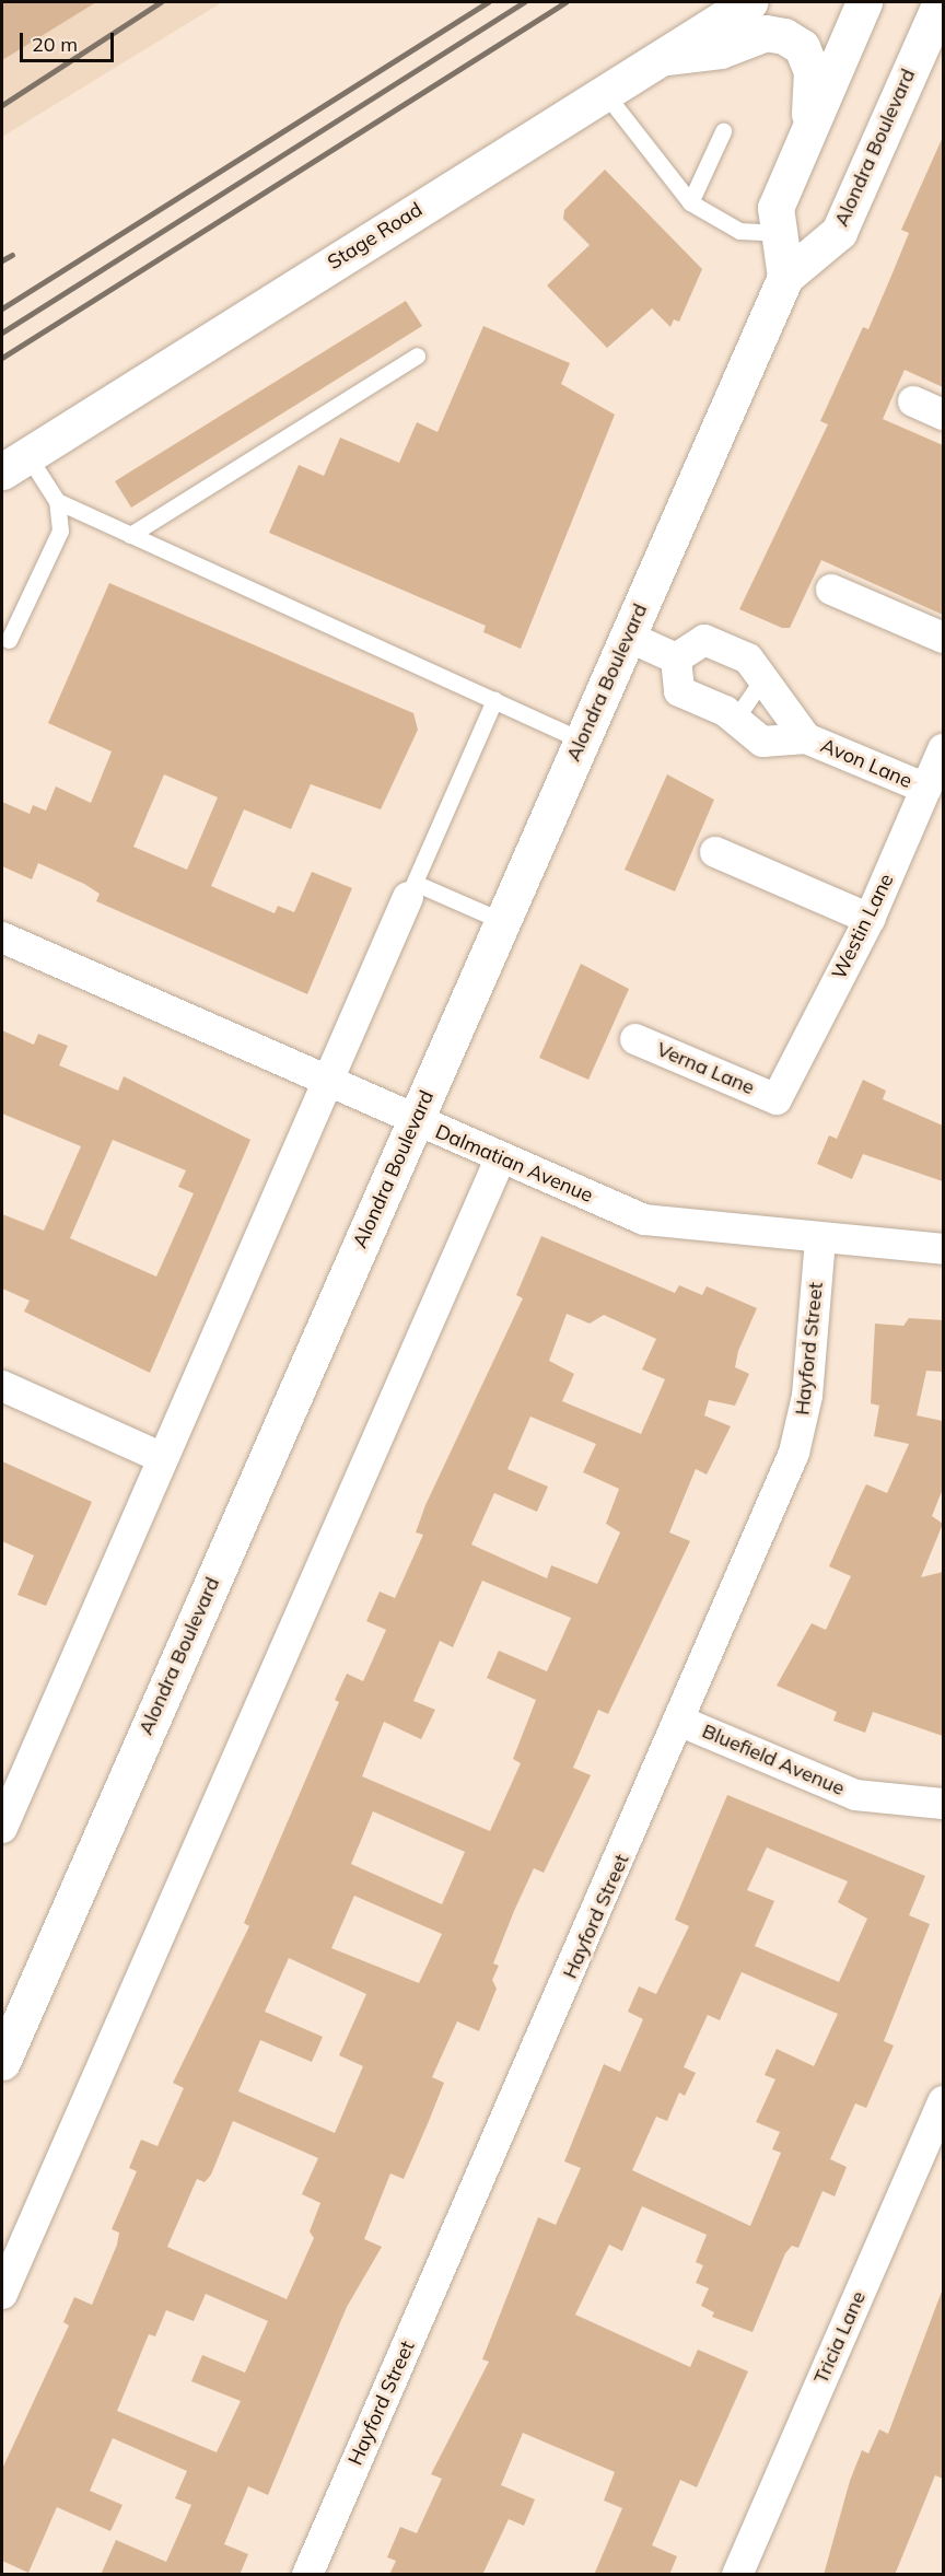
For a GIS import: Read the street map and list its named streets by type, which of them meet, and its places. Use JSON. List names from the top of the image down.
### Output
{
  "streets": {
    "main road": ["Alondra Boulevard", "Stage Road"],
    "street": [
      "Avon Lane",
      "Westin Lane",
      "Verna Lane",
      "Dalmatian Avenue",
      "Hayford Street",
      "Bluefield Avenue",
      "Tricia Lane"
    ]
  },
  "crossings": [
    ["Alondra Boulevard", "Dalmatian Avenue"],
    ["Avon Lane", "Westin Lane"],
    ["Westin Lane", "Verna Lane"],
    ["Dalmatian Avenue", "Hayford Street"],
    ["Hayford Street", "Bluefield Avenue"]
  ],
  "scale_bar": "20 m"
}
